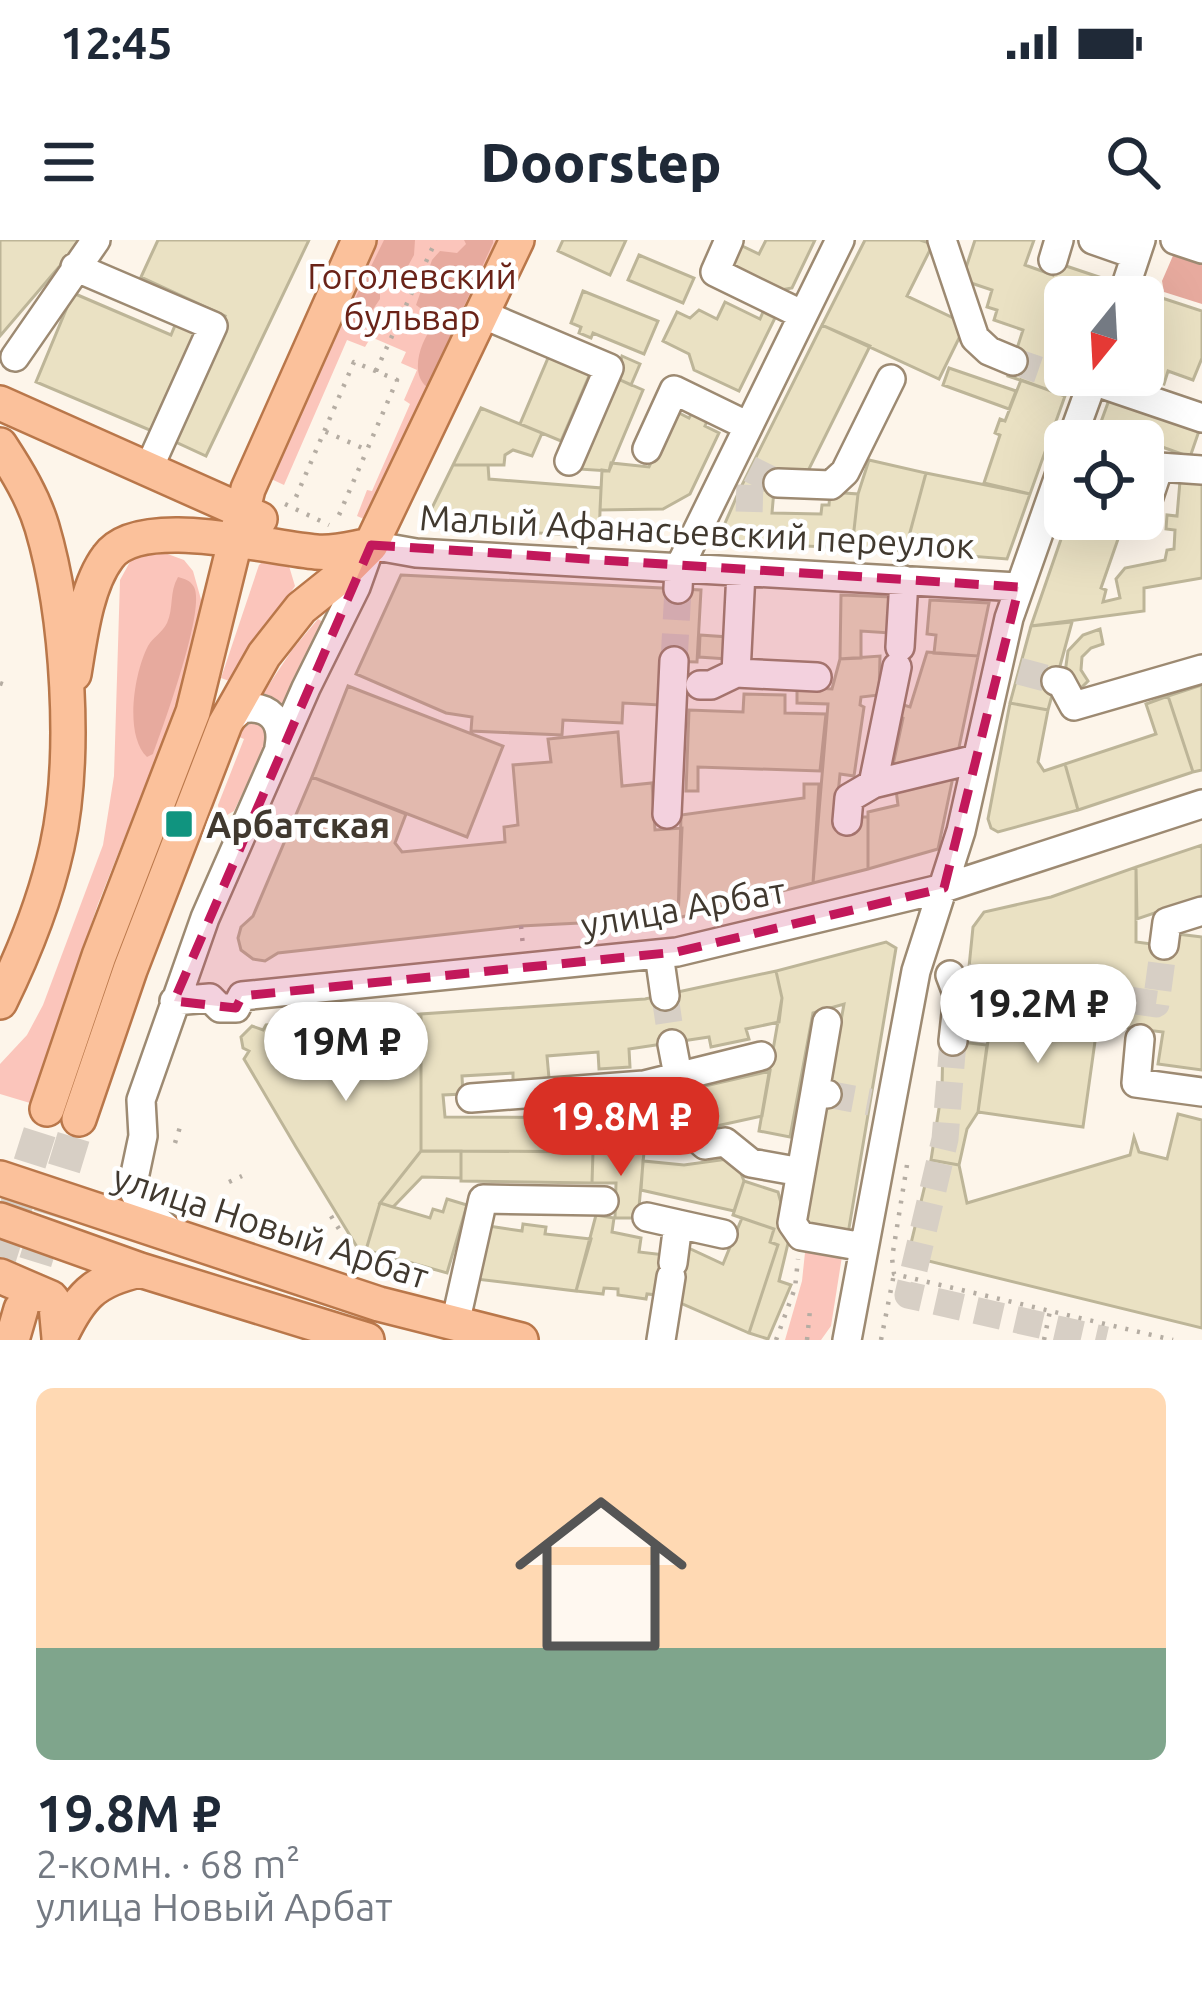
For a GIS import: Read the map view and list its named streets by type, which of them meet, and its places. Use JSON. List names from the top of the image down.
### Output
{
  "streets": {
    "main road": ["улица Новый Арбат"],
    "street": ["Малый Афанасьевский переулок", "улица Арбат"]
  },
  "parks": ["Гоголевский бульвар"],
  "places": {
    "transit": ["Арбатская"]
  },
  "north": "bottom",
  "page": {
    "status": "12:45",
    "header": "Doorstep",
    "price": ["19.2M ₽", "19M ₽", "19.8M ₽"],
    "list": [
      {
        "name": "19.8M ₽",
        "note": "2-комн. · 68 m² · улица Новый Арбат"
      }
    ]
  }
}
